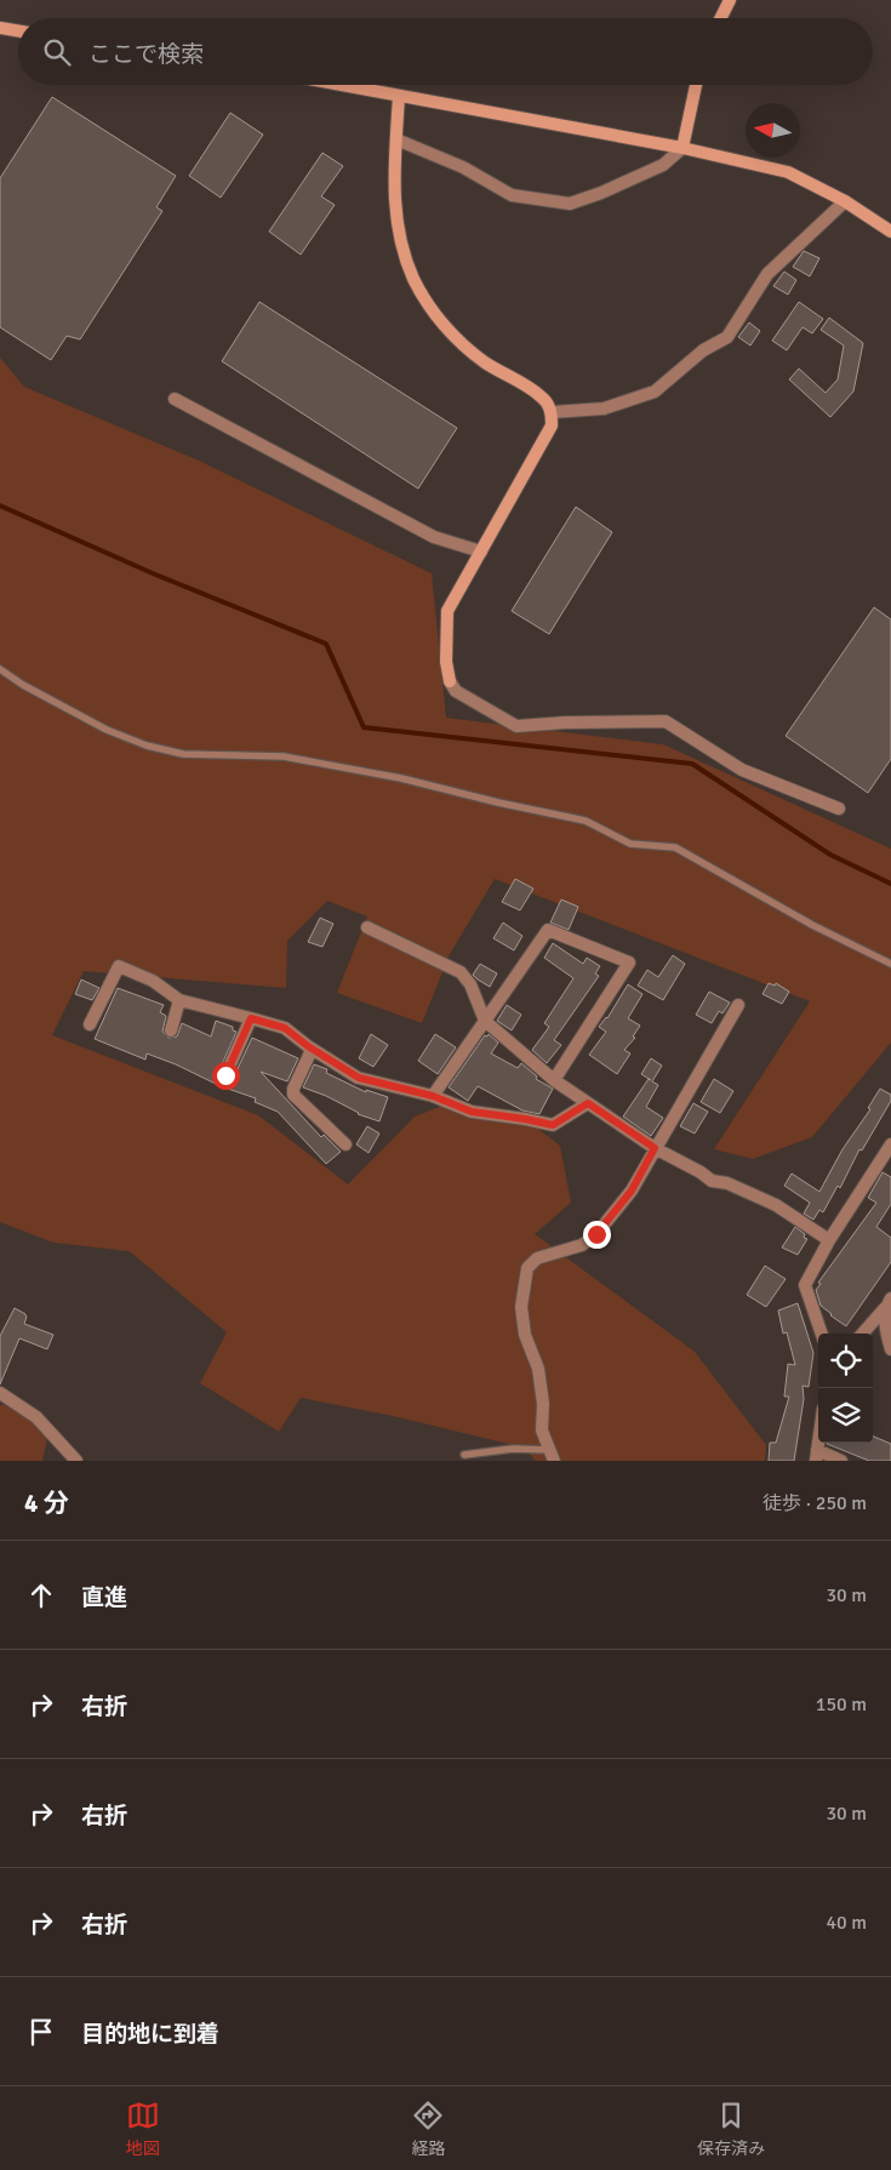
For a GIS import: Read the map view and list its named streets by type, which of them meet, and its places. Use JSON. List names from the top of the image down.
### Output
{
  "north": "left",
  "page": {
    "search": "ここで検索",
    "heading": ["4 分", "徒歩 · 250 m"],
    "list": [
      ["直進", "30 m"],
      ["右折", "150 m"],
      ["右折", "30 m"],
      ["右折", "40 m"],
      "目的地に到着"
    ],
    "nav": ["地図", "経路", "保存済み"]
  }
}
